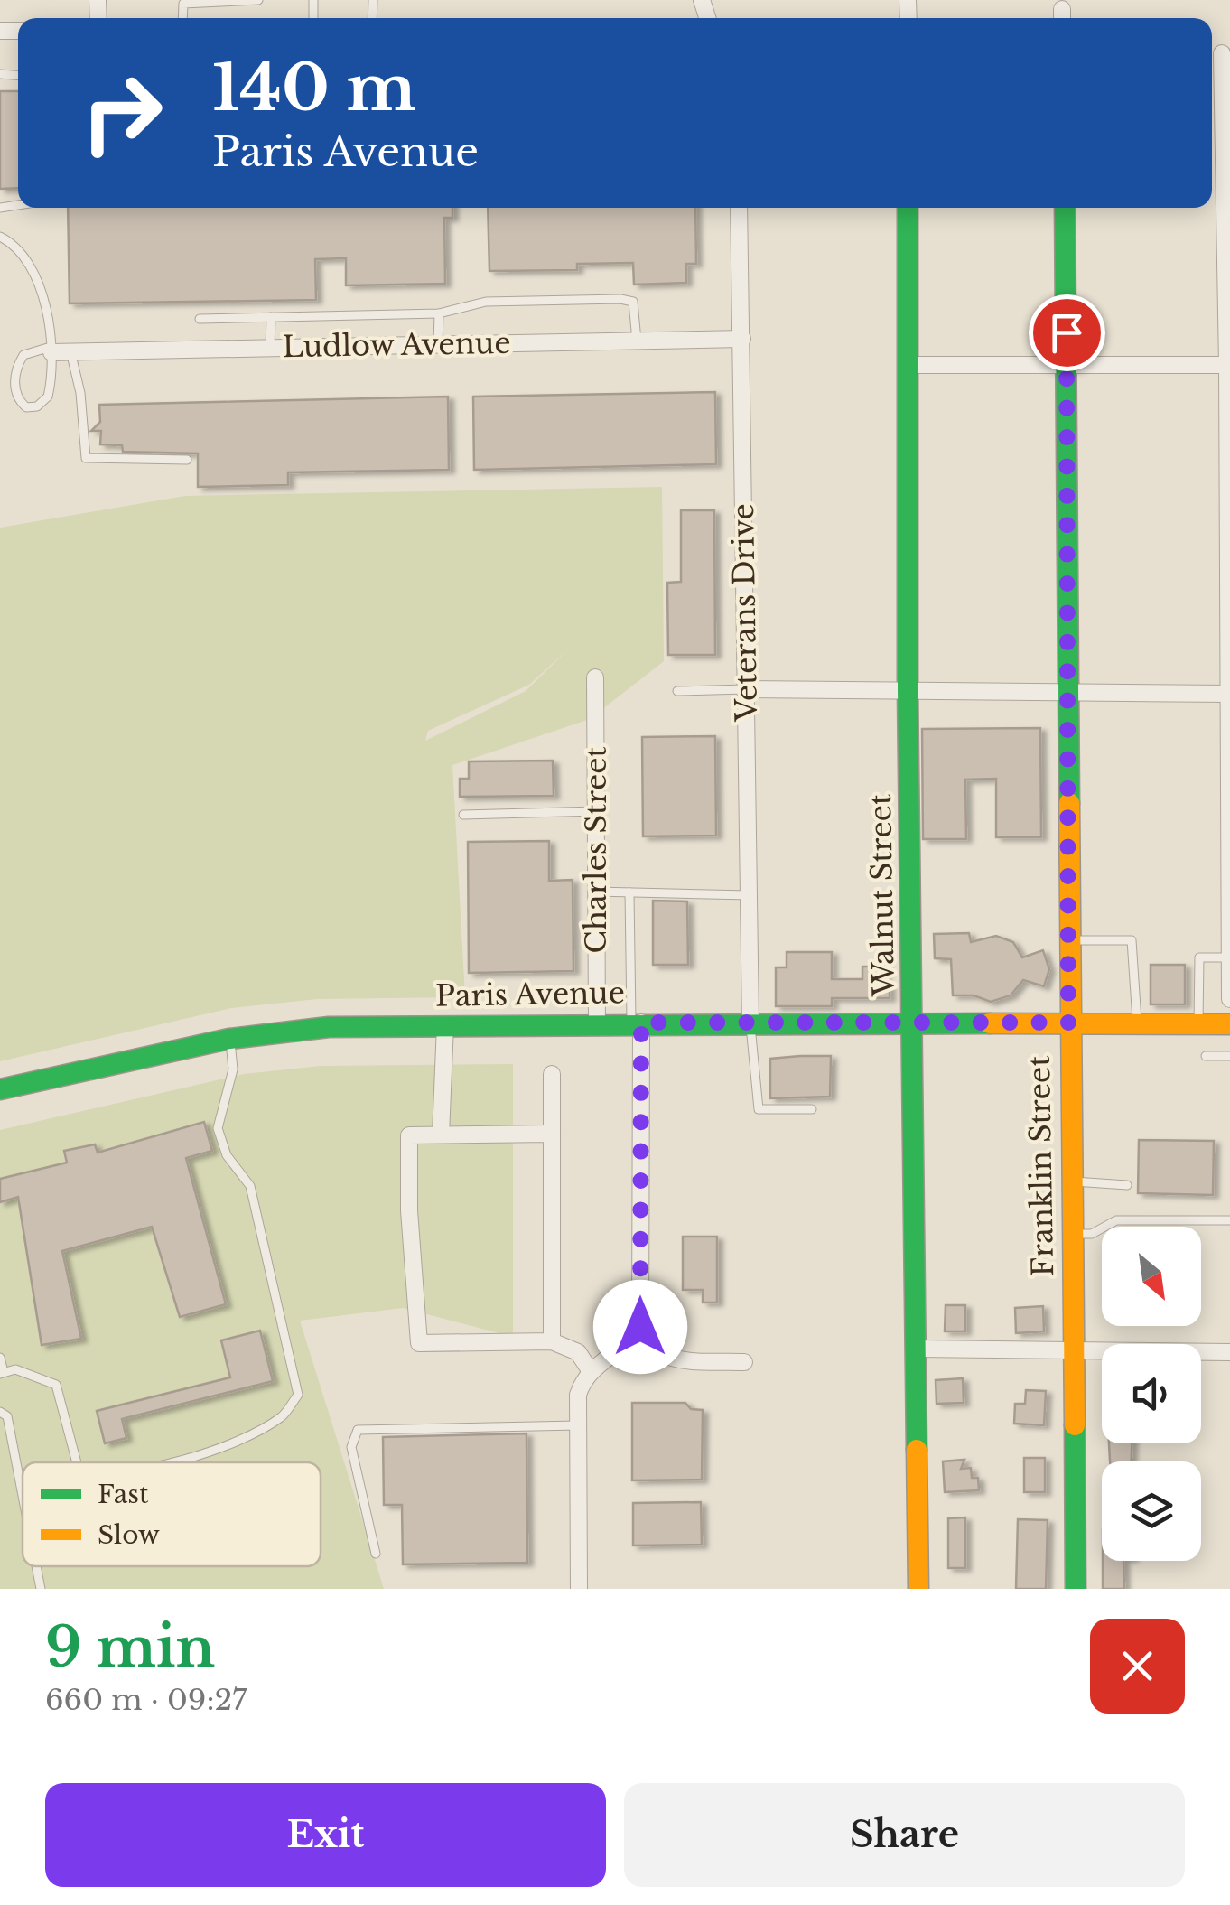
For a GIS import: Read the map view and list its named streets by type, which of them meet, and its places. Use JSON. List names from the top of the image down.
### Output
{
  "streets": {
    "street": [
      "Ludlow Avenue",
      "Veterans Drive",
      "Charles Street",
      "Walnut Street",
      "Paris Avenue",
      "Franklin Street"
    ]
  },
  "crossings": [
    ["Ludlow Avenue", "Veterans Drive"],
    ["Veterans Drive", "Paris Avenue"],
    ["Charles Street", "Paris Avenue"],
    ["Walnut Street", "Paris Avenue"],
    ["Paris Avenue", "Franklin Street"]
  ],
  "legend": ["Fast", "Slow"],
  "north": "bottom right",
  "page": {
    "turn": ["140 m", "Paris Avenue"],
    "heading": ["9 min", "660 m · 09:27"],
    "buttons": ["Exit", "Share"]
  }
}
